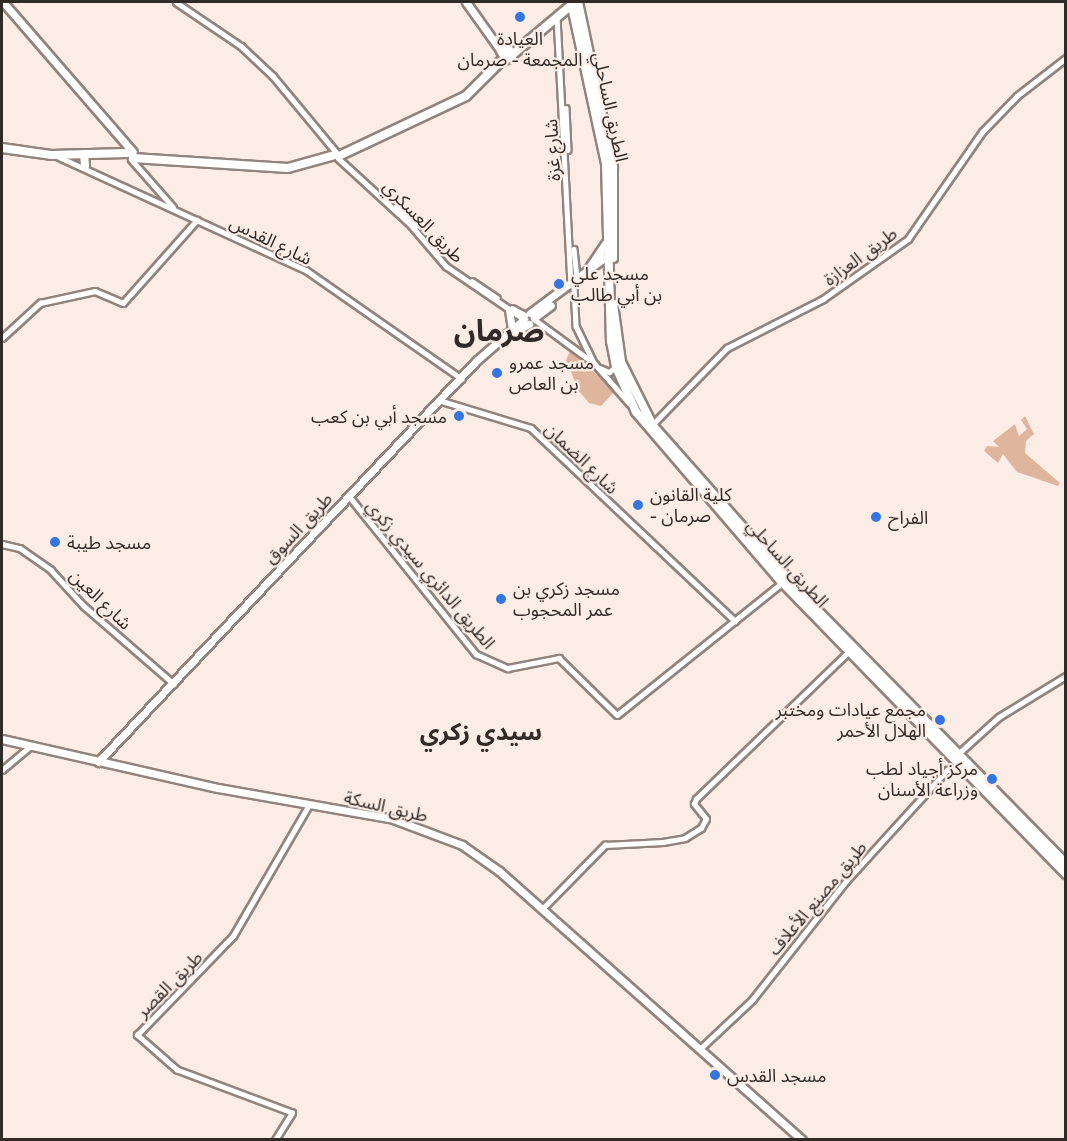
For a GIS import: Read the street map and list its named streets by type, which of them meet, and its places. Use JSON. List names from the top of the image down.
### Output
{
  "streets": {
    "highway": ["الطريق الساحلي"],
    "main road": ["طريق السوق", "طريق السكة"],
    "street": [
      "شارع غزة",
      "طريق العسكري",
      "شارع القدس",
      "طريق العزازة",
      "شارع الضمان",
      "الطريق الدائري سيدي زكري",
      "شارع العين",
      "طريق مصنع الأعلاف",
      "طريق القصر"
    ]
  },
  "crossings": [
    ["الطريق الساحلي", "طريق العزازة"],
    ["الطريق الساحلي", "طريق السوق"],
    ["الطريق الساحلي", "الطريق الدائري سيدي زكري"],
    ["شارع غزة", "طريق السوق"],
    ["طريق العسكري", "طريق السوق"],
    ["شارع القدس", "طريق السوق"],
    ["شارع الضمان", "طريق السوق"],
    ["شارع الضمان", "الطريق الدائري سيدي زكري"],
    ["طريق السوق", "الطريق الدائري سيدي زكري"],
    ["طريق السوق", "شارع العين"],
    ["طريق السوق", "طريق السكة"],
    ["طريق السكة", "طريق مصنع الأعلاف"],
    ["طريق السكة", "طريق القصر"]
  ],
  "districts": ["صرمان", "سيدي زكري"],
  "places": [
    "العيادة المجمعة - صرمان",
    "مسجد علي بن أبي طالب",
    "مسجد عمرو بن العاص",
    "مسجد أبي بن كعب",
    "كلية القانون - صرمان",
    "الفراح",
    "مسجد طيبة",
    "مسجد زكري بن عمر المحجوب",
    "مجمع عيادات ومختبر الهلال الأحمر",
    "مركز أجياد لطب وزراعة الأسنان",
    "مسجد القدس"
  ]
}
